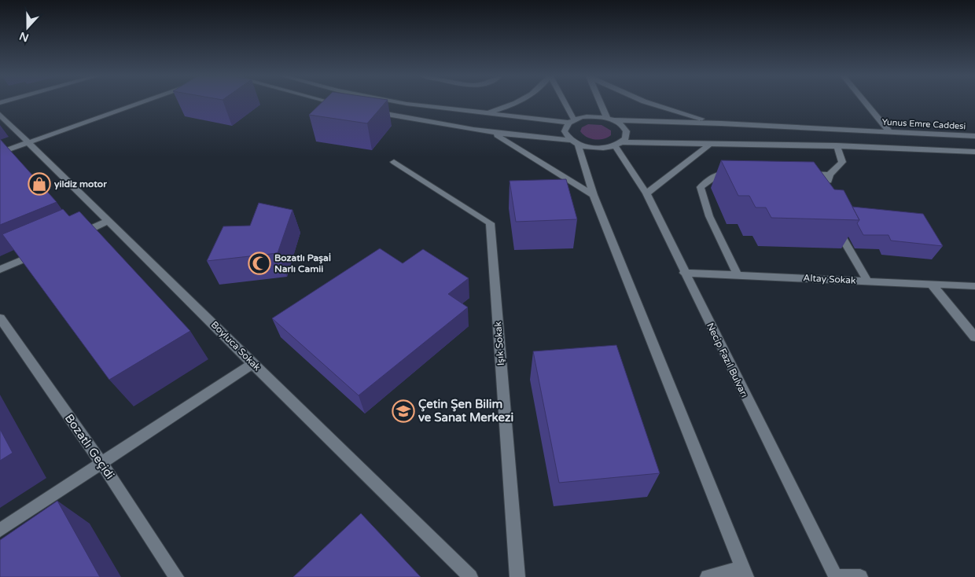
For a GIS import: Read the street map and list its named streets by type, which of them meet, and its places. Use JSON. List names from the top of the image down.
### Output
{
  "streets": {
    "street": [
      "Yunus Emre Caddesi",
      "Altay Sokak",
      "Işık Sokak",
      "Boyluca Sokak",
      "Necip Fazıl Bulvarı",
      "Bozatlı Geçidi"
    ]
  },
  "crossings": [
    ["Altay Sokak", "Necip Fazıl Bulvarı"]
  ],
  "places": {
    "shop": ["yildiz motor"],
    "mosque": ["Bozatlı Paşaİ Narlı Camii"],
    "school or university": ["Çetin Şen Bilim ve Sanat Merkezi"]
  },
  "north": "bottom"
}
